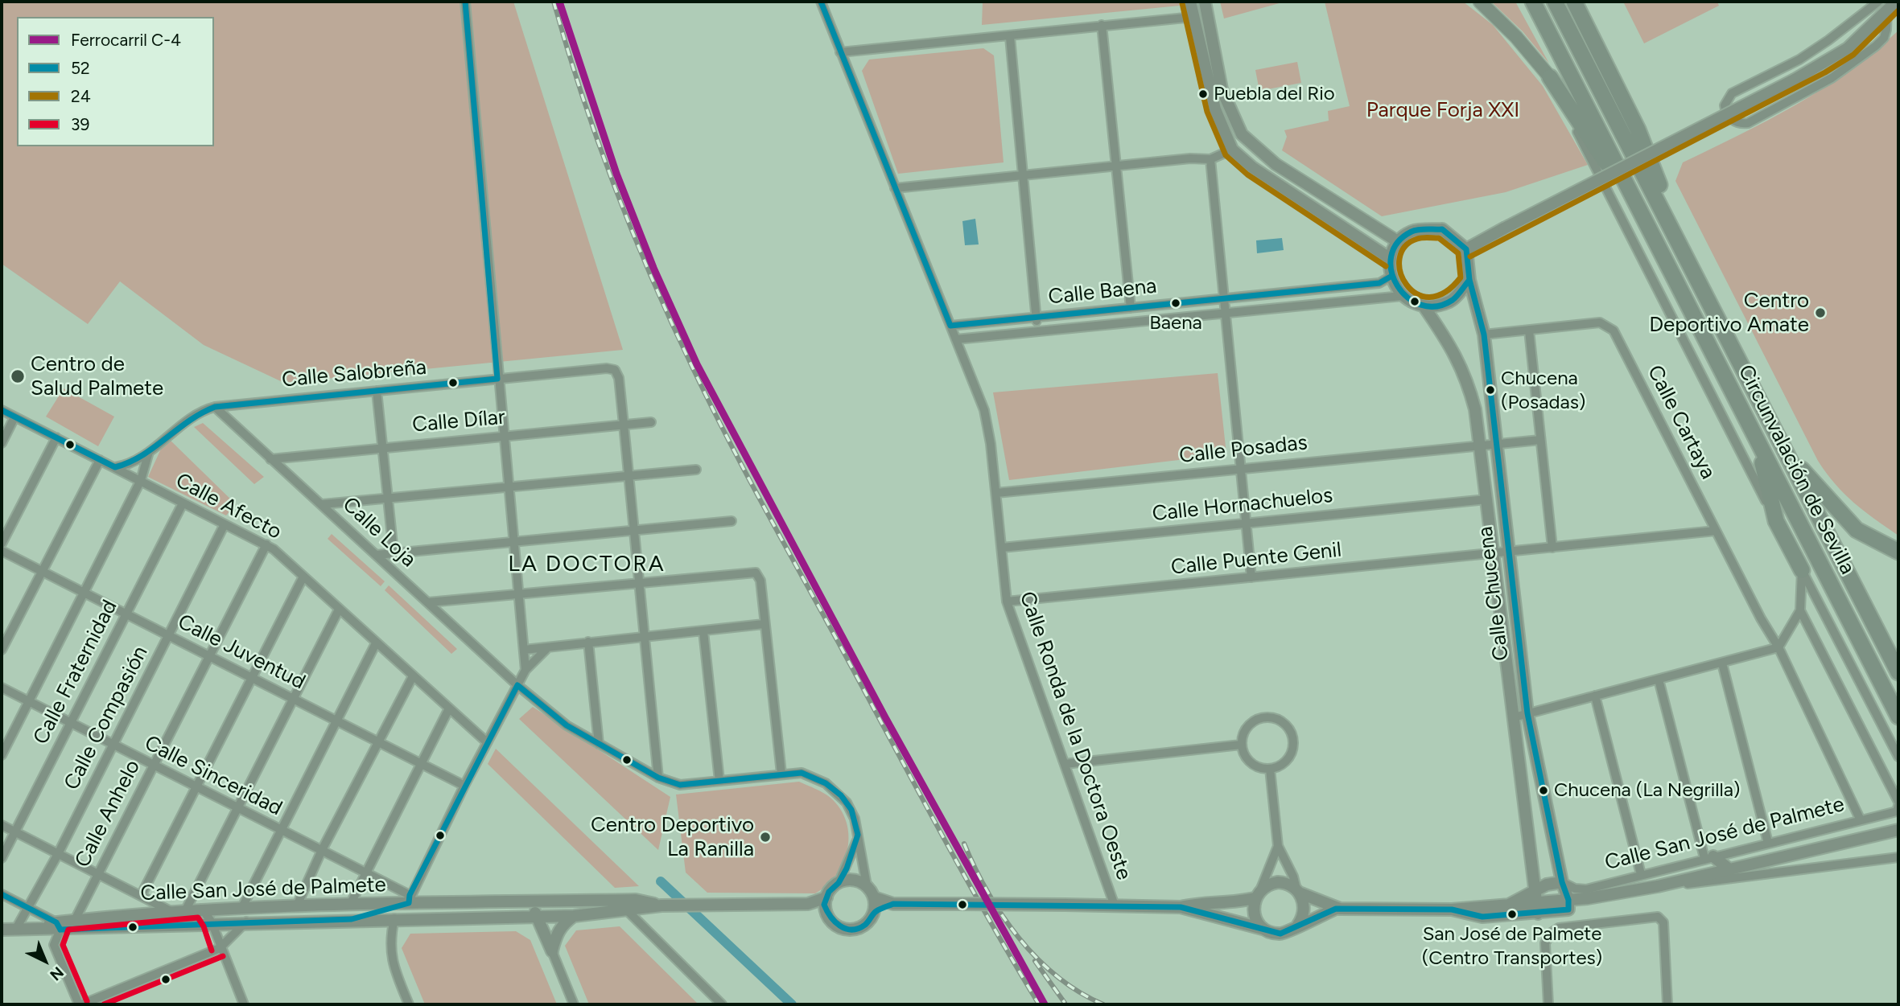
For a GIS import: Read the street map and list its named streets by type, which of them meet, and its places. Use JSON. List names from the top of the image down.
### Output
{
  "streets": {
    "highway": ["Circunvalación de Sevilla"],
    "street": [
      "Calle Baena",
      "Calle Salobreña",
      "Calle Dílar",
      "Calle Cartaya",
      "Calle Posadas",
      "Calle Hornachuelos",
      "Calle Afecto",
      "Calle Loja",
      "Calle Puente Genil",
      "Calle Chucena",
      "Calle Juventud",
      "Calle Fraternidad",
      "Calle Compasión",
      "Calle Ronda de la Doctora Oeste",
      "Calle Sinceridad",
      "Calle Anhelo",
      "Calle San José de Palmete"
    ]
  },
  "crossings": [
    ["Calle Baena", "Calle Chucena"],
    ["Calle Baena", "Calle Ronda de la Doctora Oeste"],
    ["Calle Salobreña", "Calle Dílar"],
    ["Calle Salobreña", "Calle Afecto"],
    ["Calle Salobreña", "Calle Loja"],
    ["Calle Dílar", "Calle Loja"],
    ["Calle Cartaya", "Calle Puente Genil"],
    ["Calle Cartaya", "Calle Chucena"],
    ["Calle Cartaya", "Calle San José de Palmete"],
    ["Calle Posadas", "Calle Chucena"],
    ["Calle Posadas", "Calle Ronda de la Doctora Oeste"],
    ["Calle Hornachuelos", "Calle Chucena"],
    ["Calle Hornachuelos", "Calle Ronda de la Doctora Oeste"],
    ["Calle Afecto", "Calle Fraternidad"],
    ["Calle Afecto", "Calle Compasión"],
    ["Calle Afecto", "Calle Anhelo"],
    ["Calle Loja", "Calle San José de Palmete"],
    ["Calle Puente Genil", "Calle Chucena"],
    ["Calle Puente Genil", "Calle Ronda de la Doctora Oeste"],
    ["Calle Chucena", "Calle San José de Palmete"],
    ["Calle Juventud", "Calle Fraternidad"],
    ["Calle Juventud", "Calle Compasión"],
    ["Calle Juventud", "Calle Anhelo"],
    ["Calle Fraternidad", "Calle Sinceridad"],
    ["Calle Compasión", "Calle Sinceridad"],
    ["Calle Compasión", "Calle San José de Palmete"],
    ["Calle Sinceridad", "Calle Anhelo"],
    ["Calle Sinceridad", "Calle San José de Palmete"],
    ["Calle Anhelo", "Calle San José de Palmete"]
  ],
  "districts": ["LA DOCTORA"],
  "parks": ["Parque Forja XXI"],
  "places": [
    "Puebla del Rio",
    "Baena",
    "Centro Deportivo Amate",
    "Centro de Salud Palmete",
    "Chucena (Posadas)",
    "Chucena (La Negrilla)",
    "Centro Deportivo La Ranilla",
    "San José de Palmete (Centro Transportes)"
  ],
  "lines": [
    "rail line C-4",
    "transit line 52",
    "transit line 24",
    "transit line 39"
  ],
  "legend": [
    "Ferrocarril C-4",
    "52",
    "24",
    "39"
  ],
  "north": "bottom right"
}
